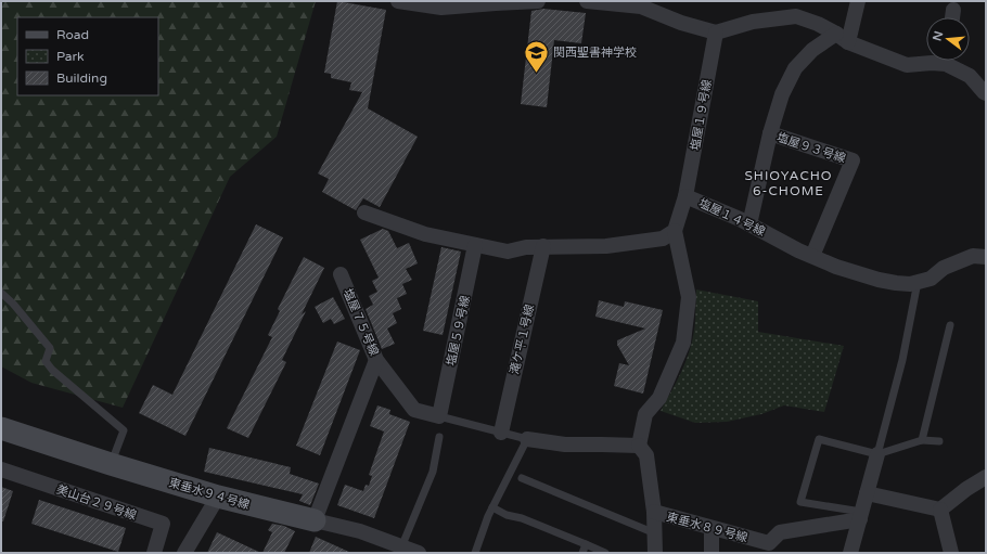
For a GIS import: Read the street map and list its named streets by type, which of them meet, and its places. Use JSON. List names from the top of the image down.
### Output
{
  "streets": {
    "street": [
      "塩屋１９号線",
      "塩屋９３号線",
      "塩屋１４号線",
      "塩屋７５号線",
      "塩屋５９号線",
      "滝ケ平１号線",
      "東垂水９４号線",
      "美山台２９号線",
      "東垂水８９号線"
    ]
  },
  "crossings": [
    ["塩屋１９号線", "塩屋１４号線"],
    ["塩屋９３号線", "塩屋１４号線"],
    ["塩屋７５号線", "塩屋５９号線"]
  ],
  "districts": ["SHIOYACHO 6-CHOME"],
  "places": {
    "school or university": ["関西聖書神学校"]
  },
  "legend": ["Road", "Park", "Building"],
  "north": "left"
}
